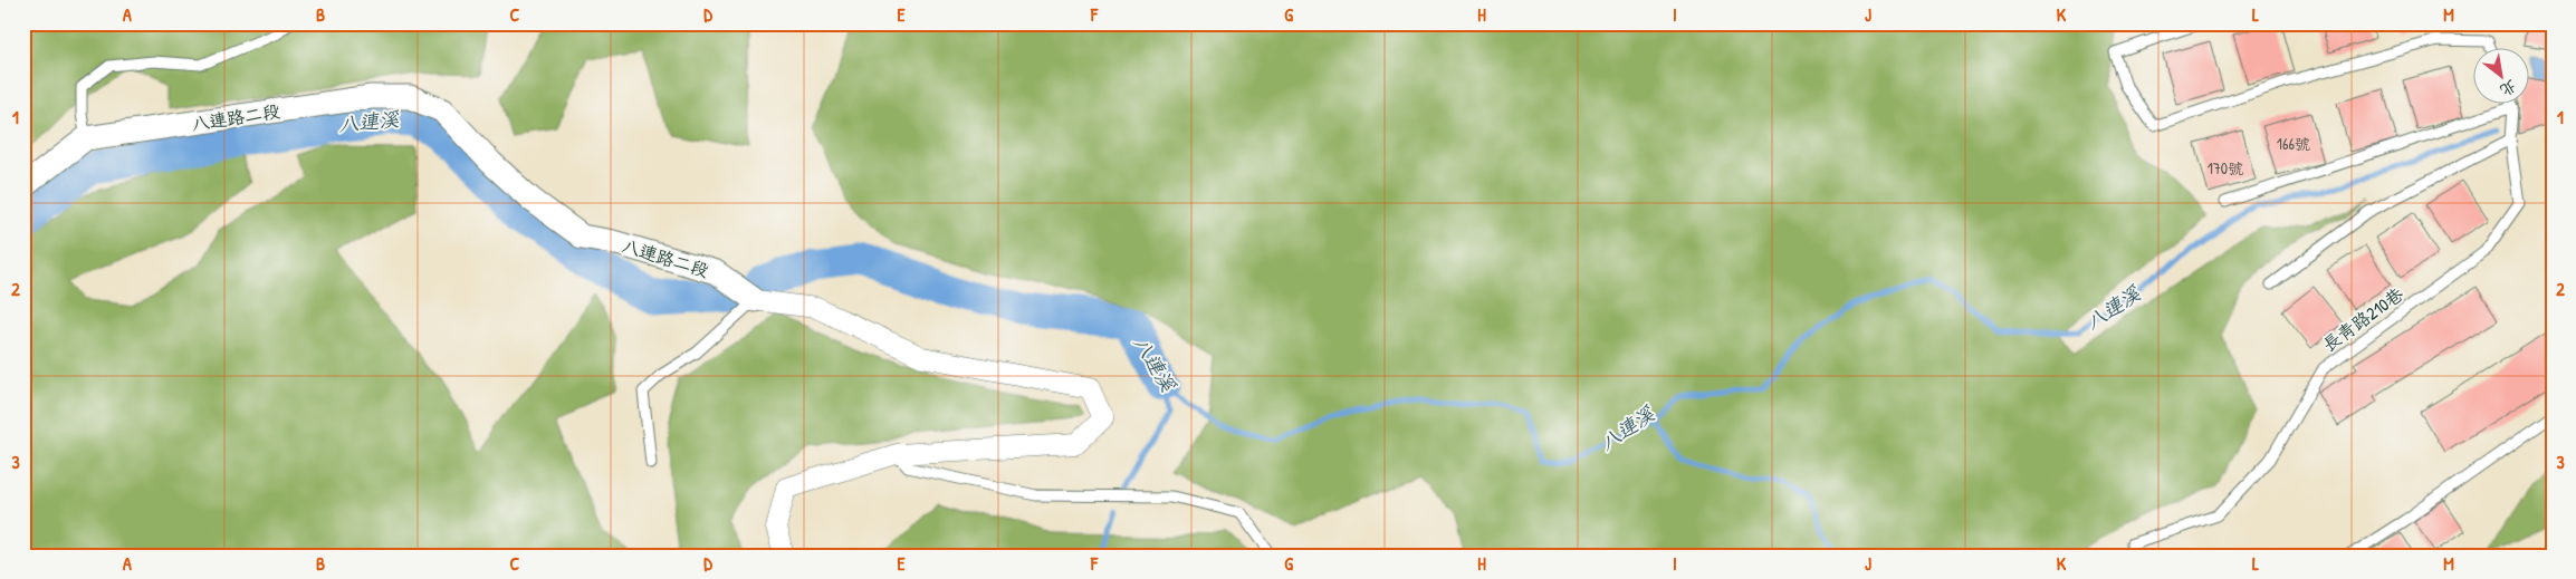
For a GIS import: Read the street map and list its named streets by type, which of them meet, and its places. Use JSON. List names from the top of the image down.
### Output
{
  "streets": {
    "street": ["八連路二段"],
    "lane": ["長青路210巷"]
  },
  "water": ["八連溪"],
  "house_numbers": ["166號", "170號"],
  "north": "bottom right",
  "grid": {
    "columns": [
      "A",
      "B",
      "C",
      "D",
      "E",
      "F",
      "G",
      "H",
      "I",
      "J",
      "K",
      "L",
      "M"
    ],
    "rows": ["1", "2", "3"]
  }
}
